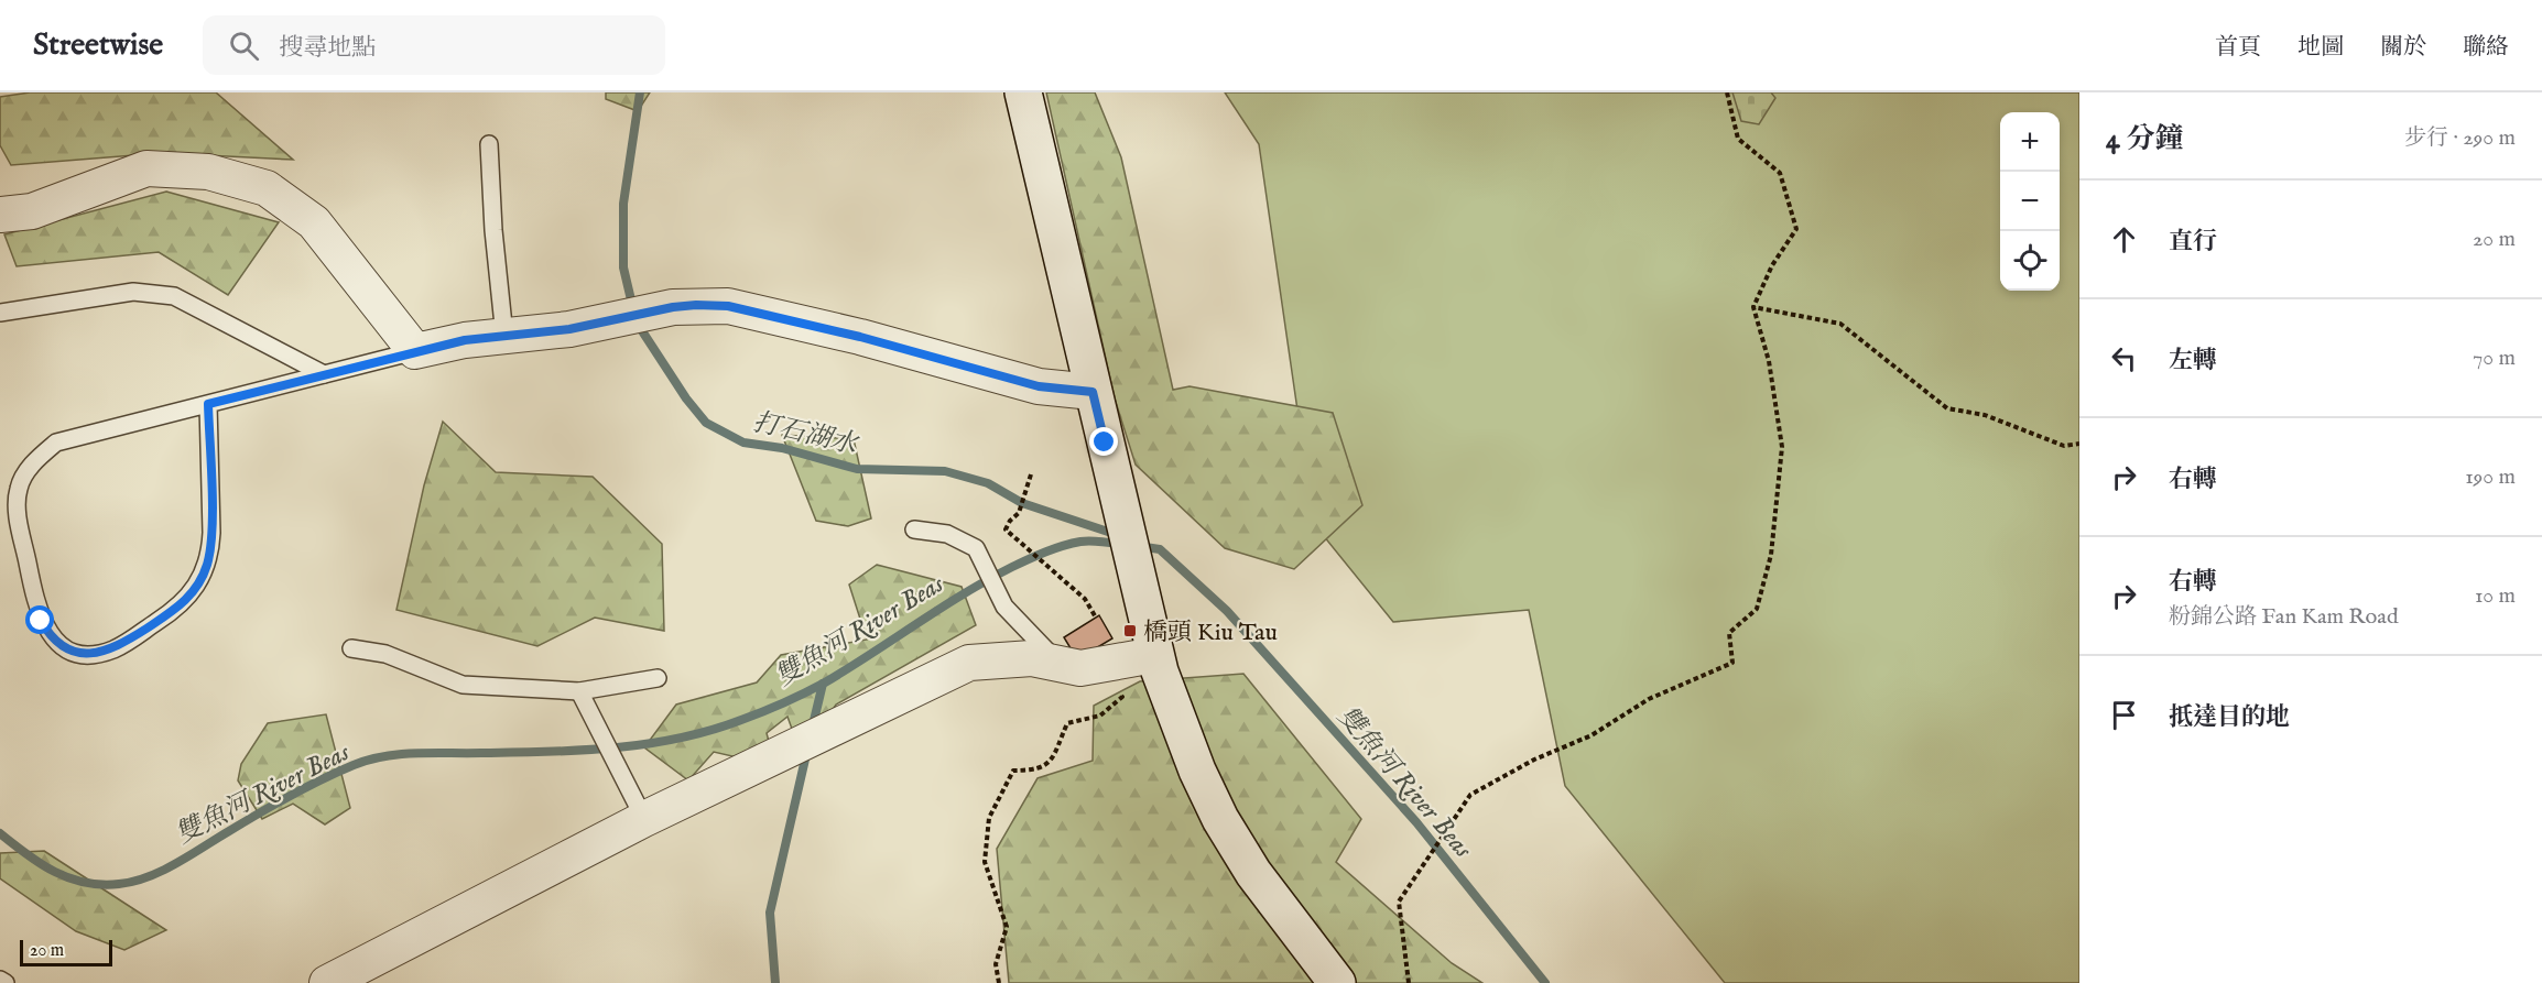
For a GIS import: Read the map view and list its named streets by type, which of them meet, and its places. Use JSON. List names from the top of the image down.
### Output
{
  "water": ["打石湖水", "雙魚河 River Beas"],
  "places": {
    "transit": ["橋頭 Kiu Tau"]
  },
  "scale_bar": "20 m",
  "page": {
    "header": "Streetwise",
    "search": "搜尋地點",
    "nav": [
      "首頁",
      "地圖",
      "關於",
      "聯絡"
    ],
    "heading": ["4 分鐘", "步行 · 290 m"],
    "map_buttons": ["+", "−"],
    "list": [
      ["直行", "20 m"],
      ["左轉", "70 m"],
      ["右轉", "190 m"],
      ["右轉", "粉錦公路 Fan Kam Road", "10 m"],
      "抵達目的地"
    ],
    "scale": "20 m"
  }
}
